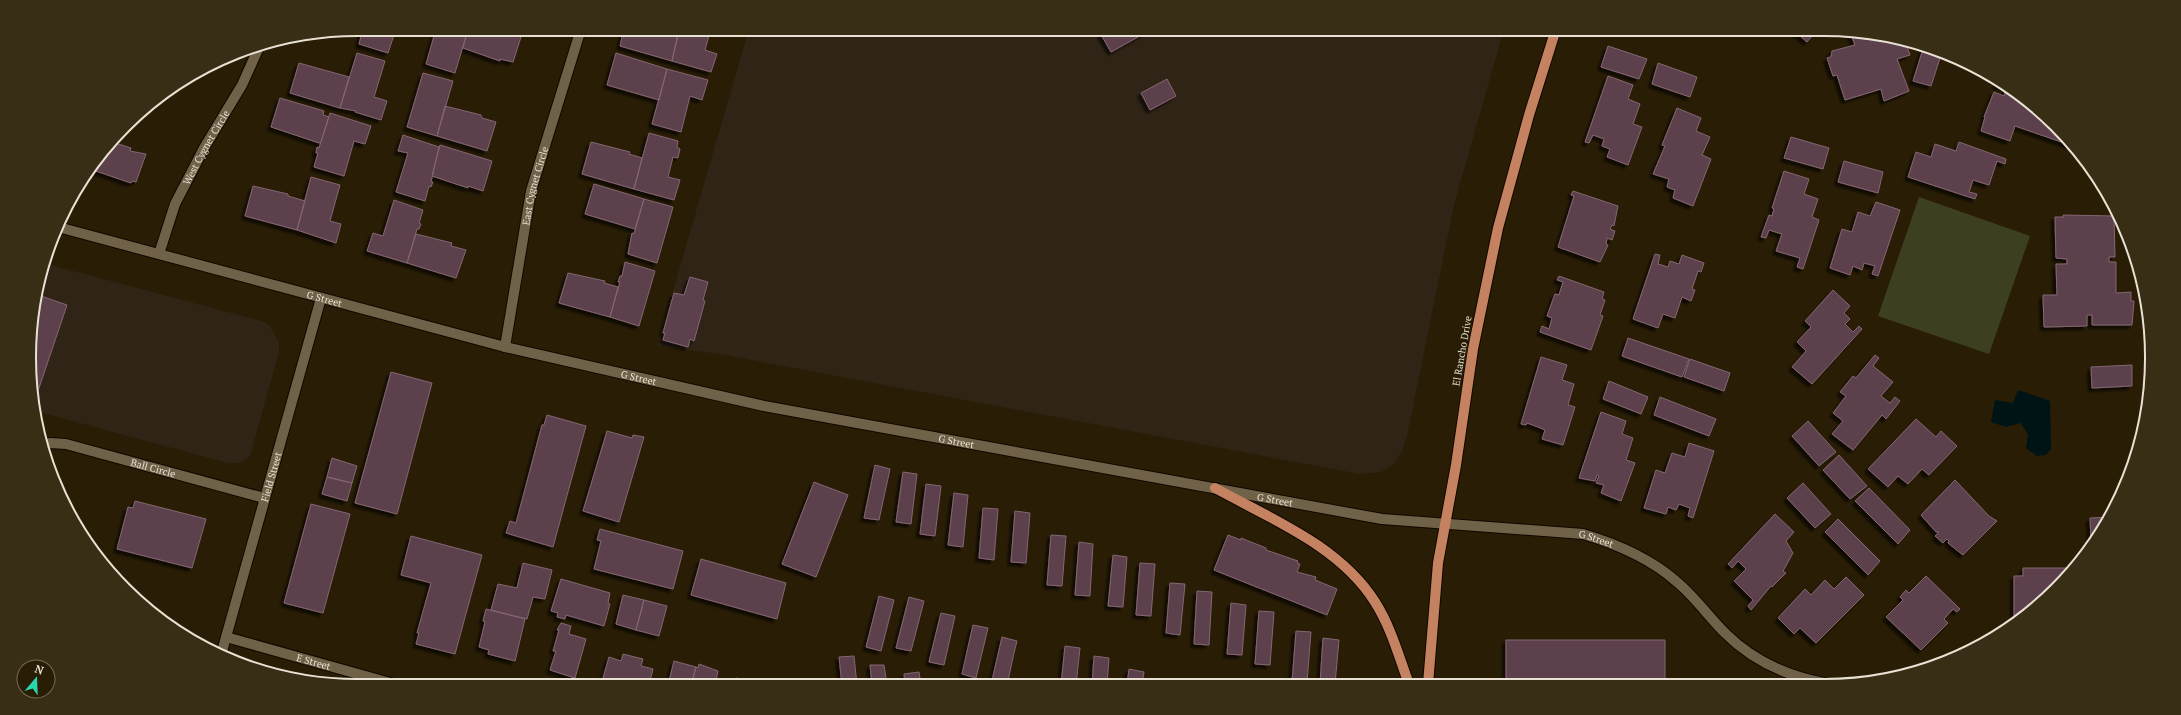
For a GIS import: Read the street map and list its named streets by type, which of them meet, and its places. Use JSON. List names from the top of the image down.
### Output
{
  "streets": {
    "main road": ["El Rancho Drive"],
    "street": [
      "West Cygnet Circle",
      "East Cygnet Circle",
      "G Street",
      "Ball Circle",
      "Field Street",
      "E Street"
    ]
  },
  "crossings": [
    ["West Cygnet Circle", "G Street"],
    ["East Cygnet Circle", "G Street"],
    ["G Street", "El Rancho Drive"],
    ["G Street", "Field Street"],
    ["Ball Circle", "Field Street"],
    ["Field Street", "E Street"]
  ],
  "north": "top"
}
